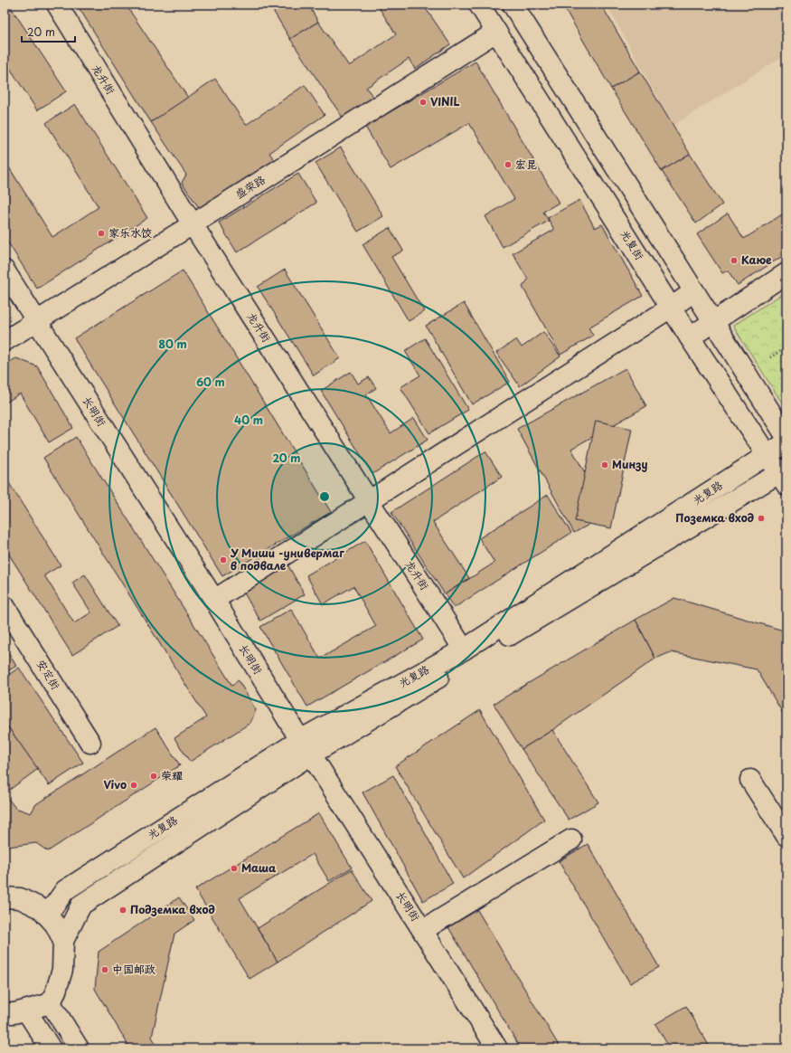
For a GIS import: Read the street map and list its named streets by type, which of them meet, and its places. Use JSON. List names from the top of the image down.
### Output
{
  "streets": {
    "street": [
      "龙升街",
      "盛荣路",
      "光复街",
      "长明街",
      "光复路",
      "安定街"
    ]
  },
  "crossings": [
    ["龙升街", "盛荣路"],
    ["龙升街", "光复路"],
    ["盛荣路", "光复街"],
    ["盛荣路", "长明街"],
    ["光复街", "光复路"],
    ["长明街", "光复路"]
  ],
  "places": [
    "VINIL",
    "宏昆",
    "家乐水饺",
    "Каюе",
    "Минзу",
    "Поземка вход",
    "У Миши -универмаг в подвале",
    "荣耀",
    "Vivo",
    "Маша",
    "Подземка вход",
    "中国邮政"
  ],
  "scale_bar": "20 m",
  "rings": [
    "80 m",
    "60 m",
    "40 m",
    "20 m"
  ]
}
